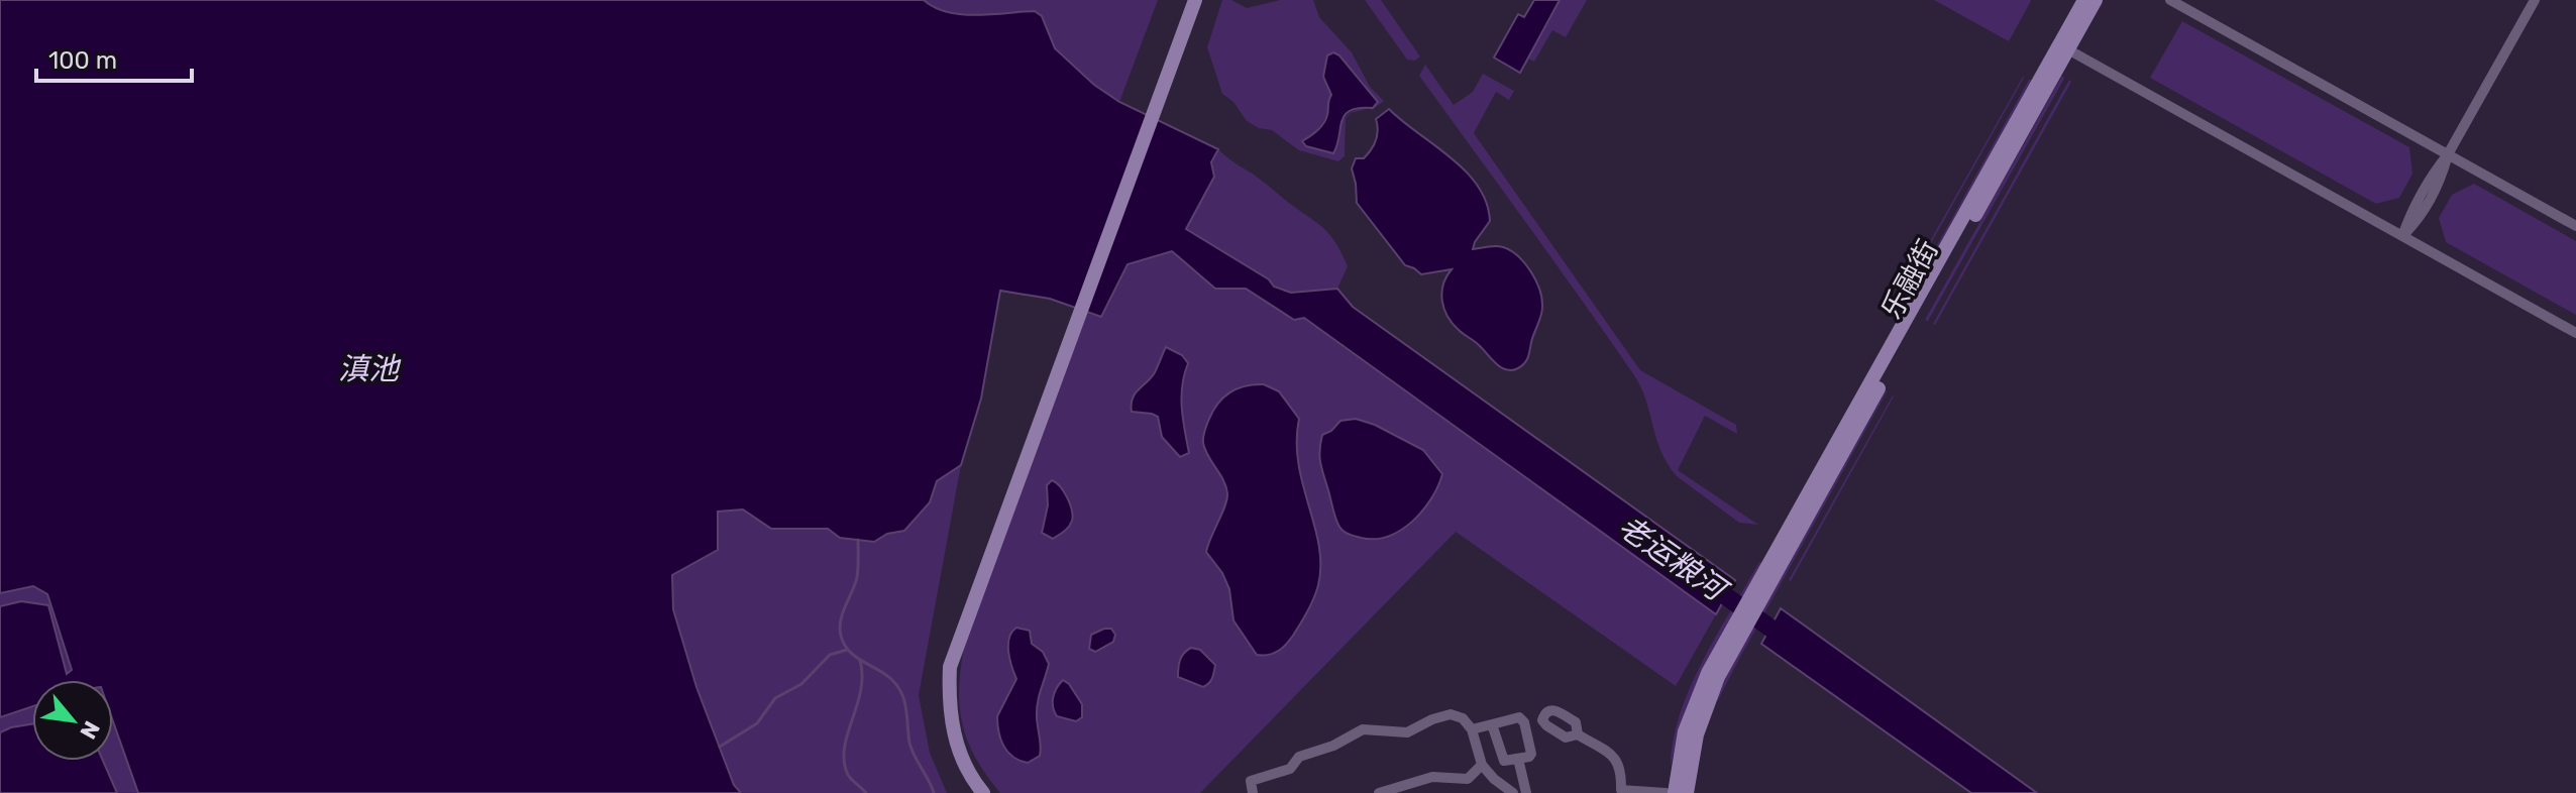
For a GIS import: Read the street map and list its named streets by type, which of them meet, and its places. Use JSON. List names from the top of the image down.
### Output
{
  "streets": {
    "street": ["乐融街"]
  },
  "water": ["滇池", "老运粮河"],
  "scale_bar": "100 m",
  "north": "bottom right"
}
